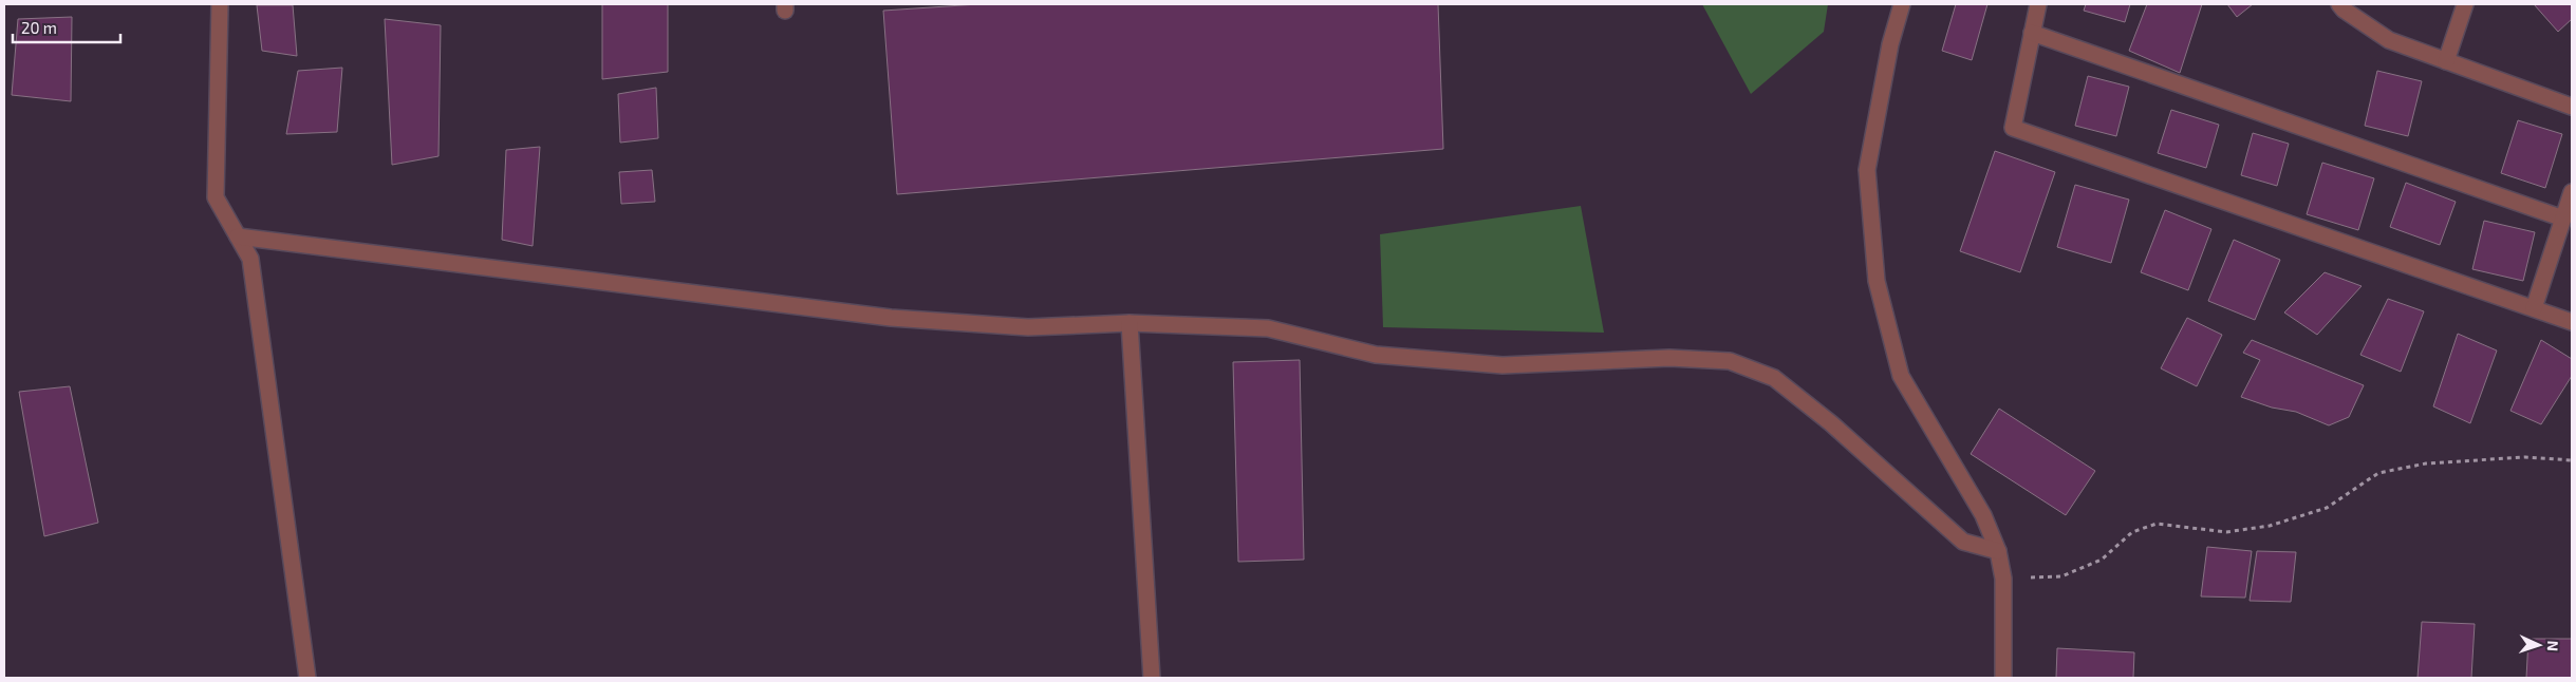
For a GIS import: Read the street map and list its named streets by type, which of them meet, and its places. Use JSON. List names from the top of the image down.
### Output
{
  "scale_bar": "20 m",
  "north": "right"
}
